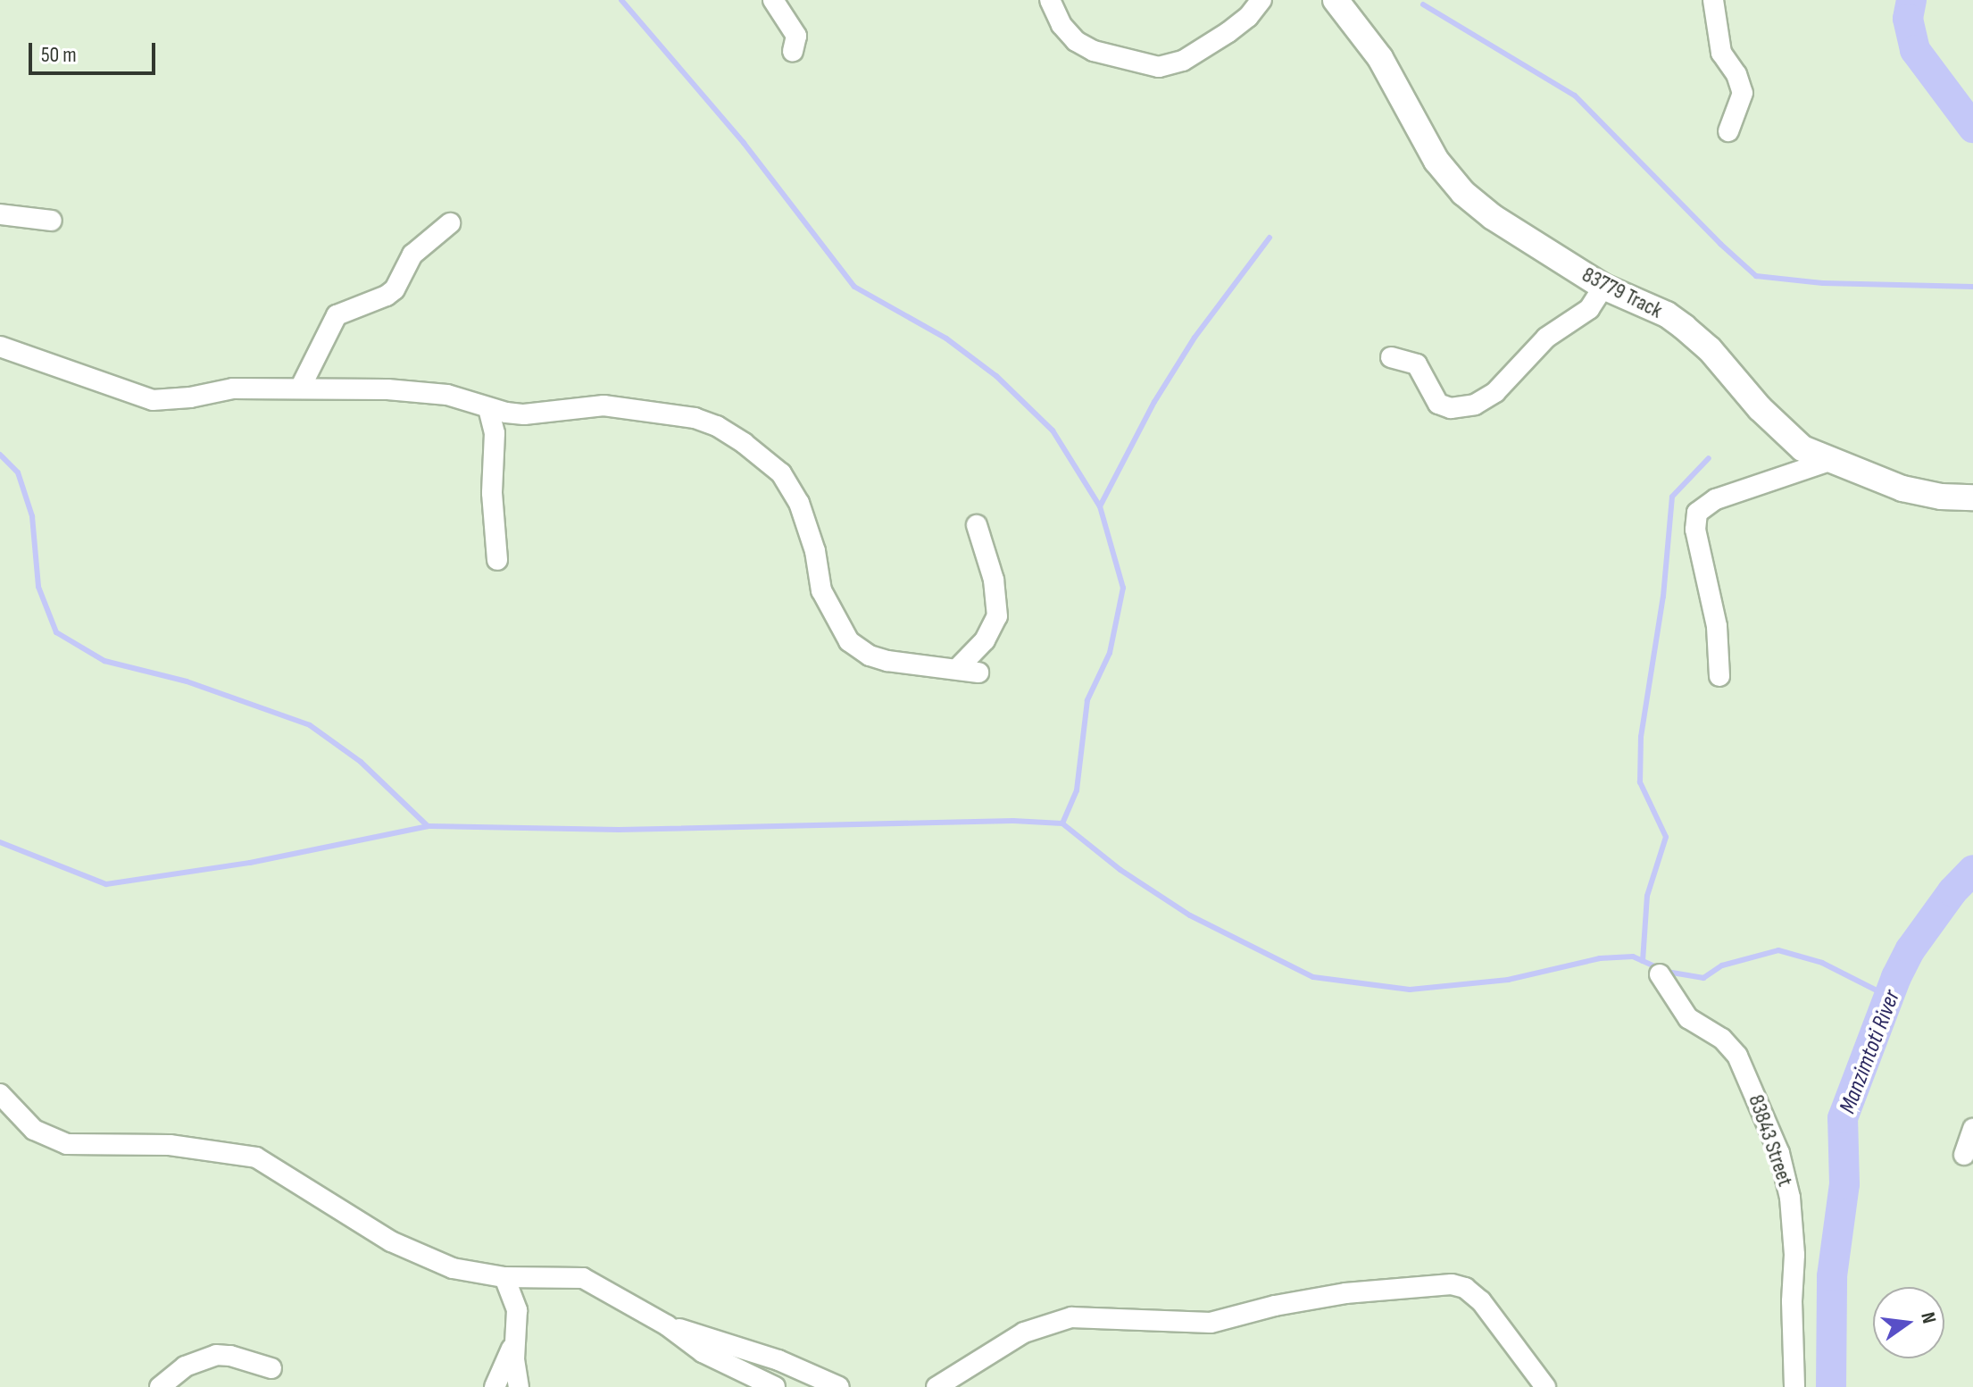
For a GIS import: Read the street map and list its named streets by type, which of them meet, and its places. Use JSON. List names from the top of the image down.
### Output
{
  "streets": {
    "street": ["83779 Track", "83843 Street"]
  },
  "water": ["Manzimtoti River"],
  "scale_bar": "50 m",
  "north": "right"
}
